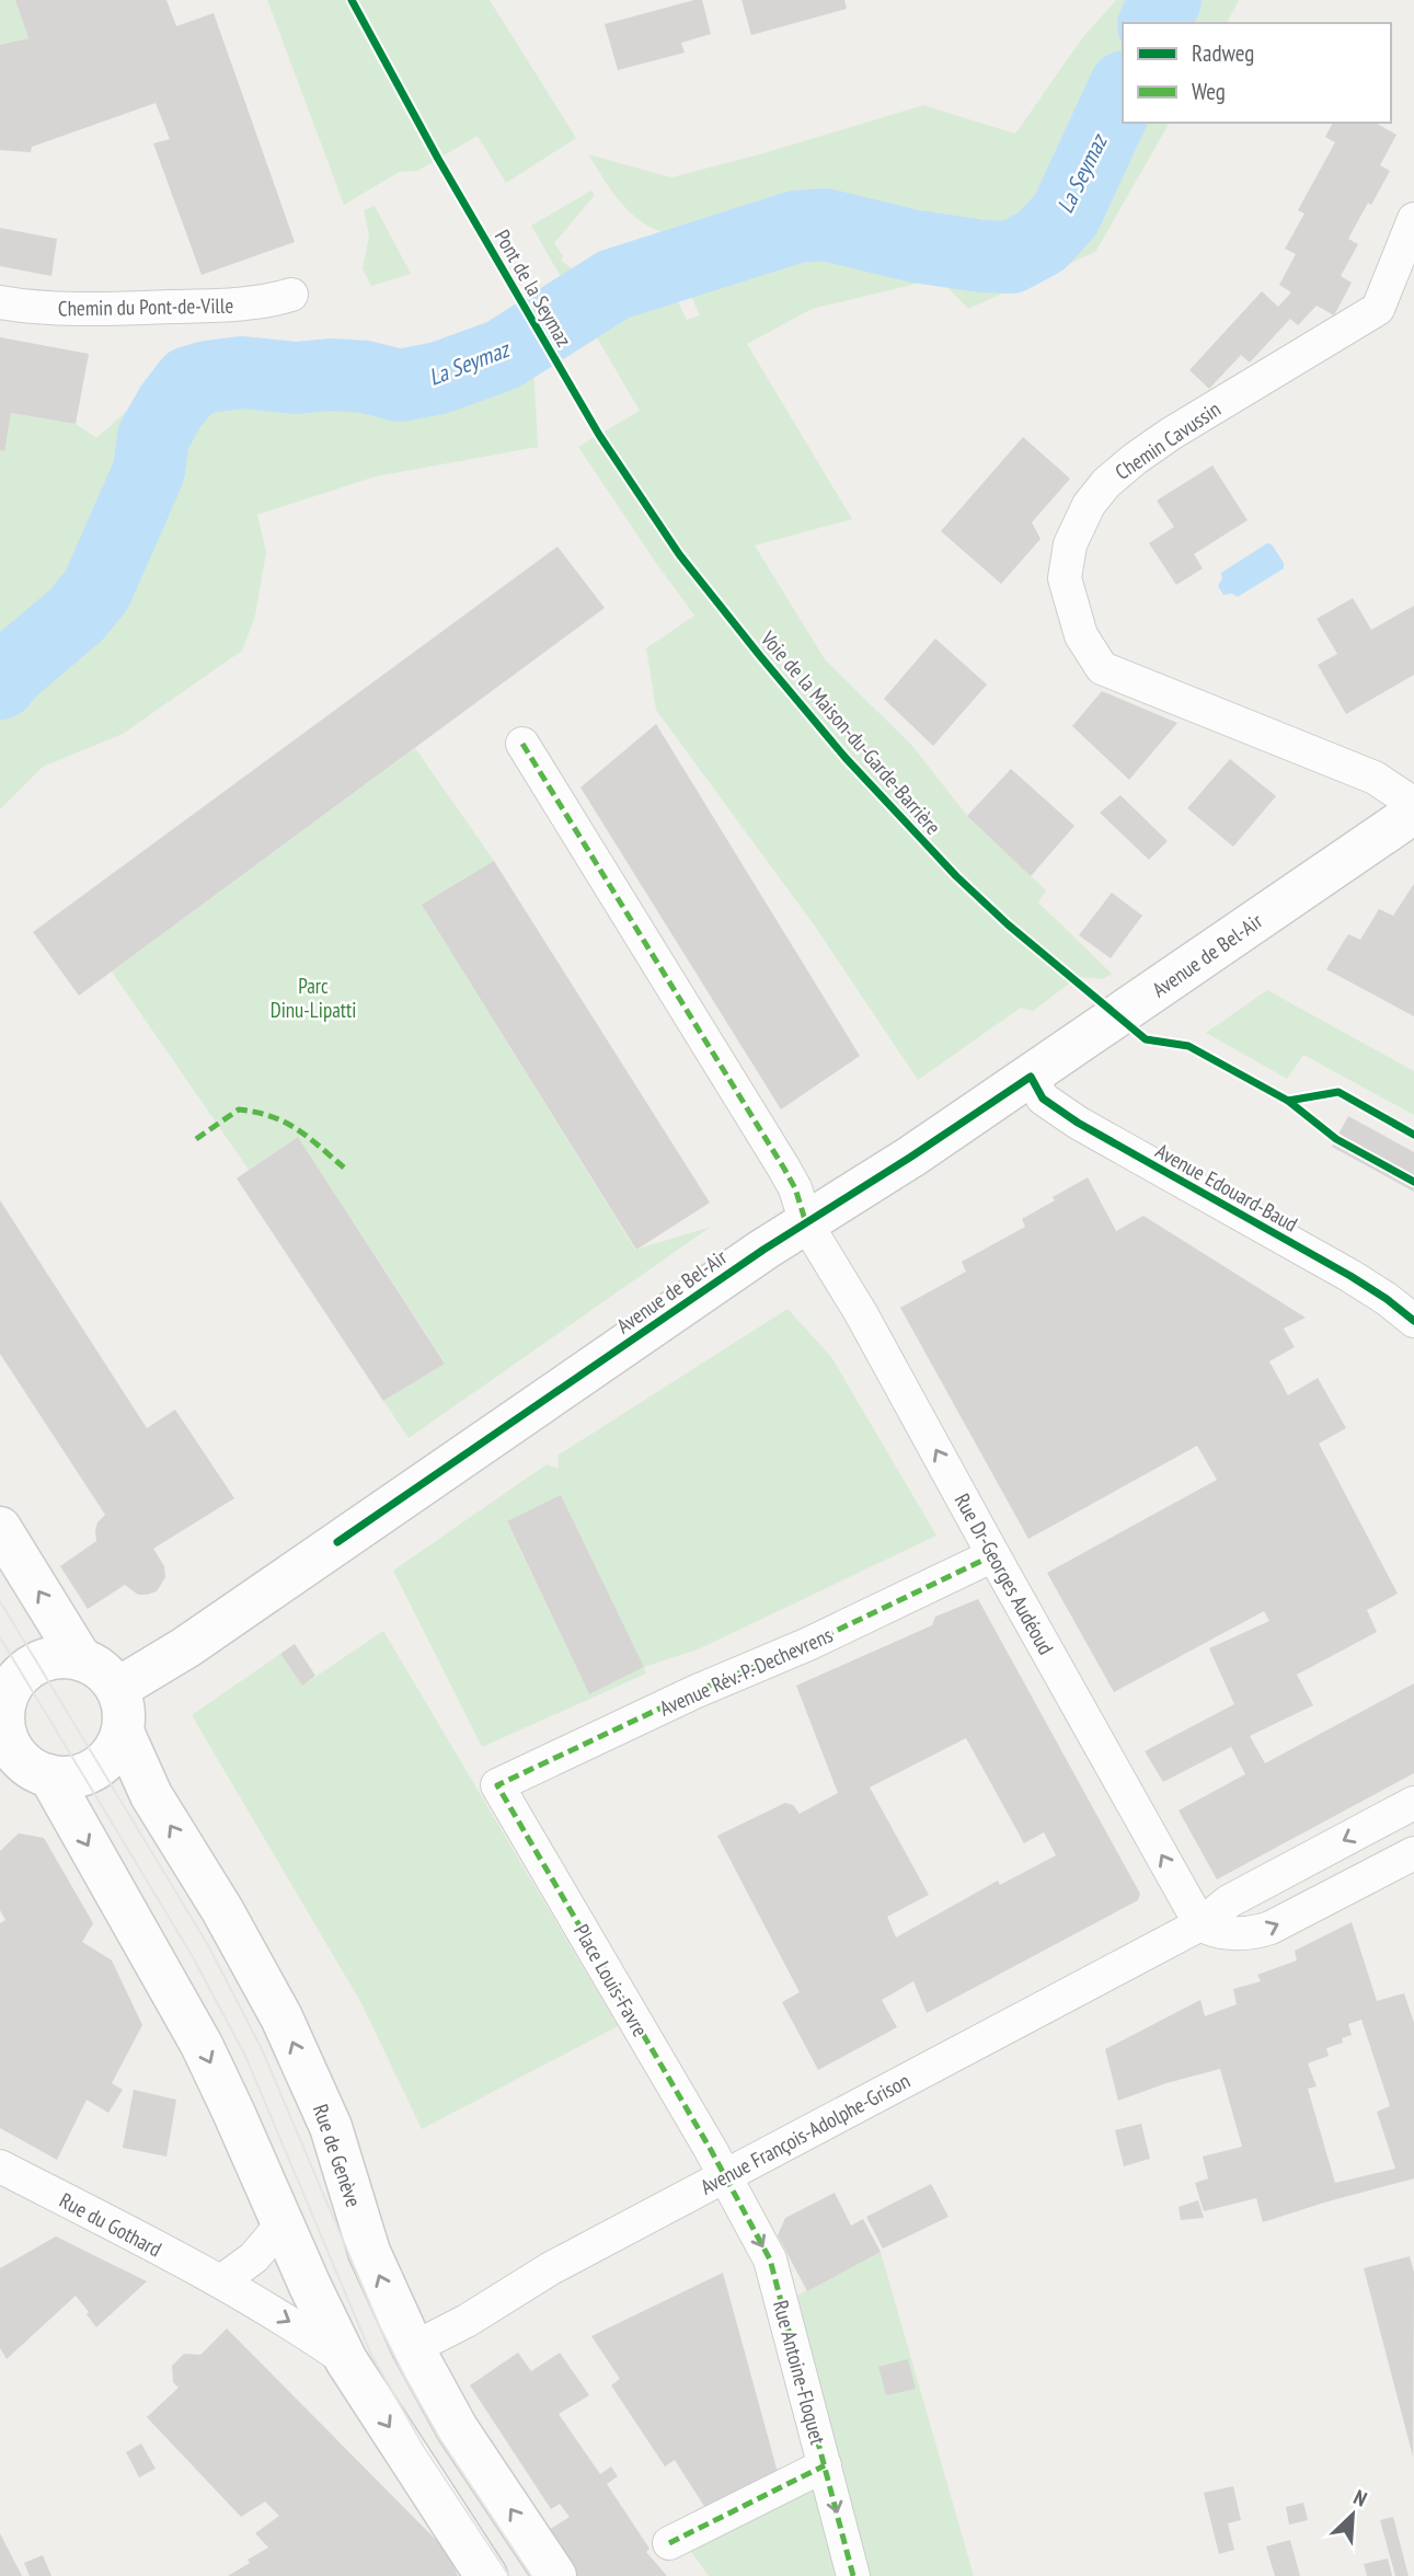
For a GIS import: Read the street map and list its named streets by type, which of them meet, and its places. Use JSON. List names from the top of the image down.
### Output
{
  "streets": {
    "main road": ["Avenue de Bel-Air", "Rue de Genève"],
    "street": [
      "Chemin du Pont-de-Ville",
      "Chemin Cavussin",
      "Avenue Edouard-Baud",
      "Rue Dr-Georges Audéoud",
      "Avenue Rév.-P.-Dechevrens",
      "Place Louis-Favre",
      "Avenue François-Adolphe-Grison",
      "Rue du Gothard",
      "Rue Antoine-Floquet"
    ],
    "cycle path": ["Pont de la Seymaz"]
  },
  "crossings": [
    ["Avenue de Bel-Air", "Avenue Edouard-Baud"],
    ["Avenue de Bel-Air", "Rue Dr-Georges Audéoud"],
    ["Avenue de Bel-Air", "Rue de Genève"],
    ["Rue Dr-Georges Audéoud", "Avenue Rév.-P.-Dechevrens"],
    ["Rue Dr-Georges Audéoud", "Avenue François-Adolphe-Grison"],
    ["Avenue Rév.-P.-Dechevrens", "Place Louis-Favre"],
    ["Place Louis-Favre", "Avenue François-Adolphe-Grison"],
    ["Place Louis-Favre", "Rue Antoine-Floquet"],
    ["Avenue François-Adolphe-Grison", "Rue de Genève"],
    ["Avenue François-Adolphe-Grison", "Rue Antoine-Floquet"]
  ],
  "one_way": ["Rue Dr-Georges Audéoud", "Rue du Gothard", "Rue Antoine-Floquet"],
  "water": ["La Seymaz"],
  "parks": ["Parc Dinu-Lipatti"],
  "legend": ["Radweg", "Weg"],
  "north": "top right"
}
